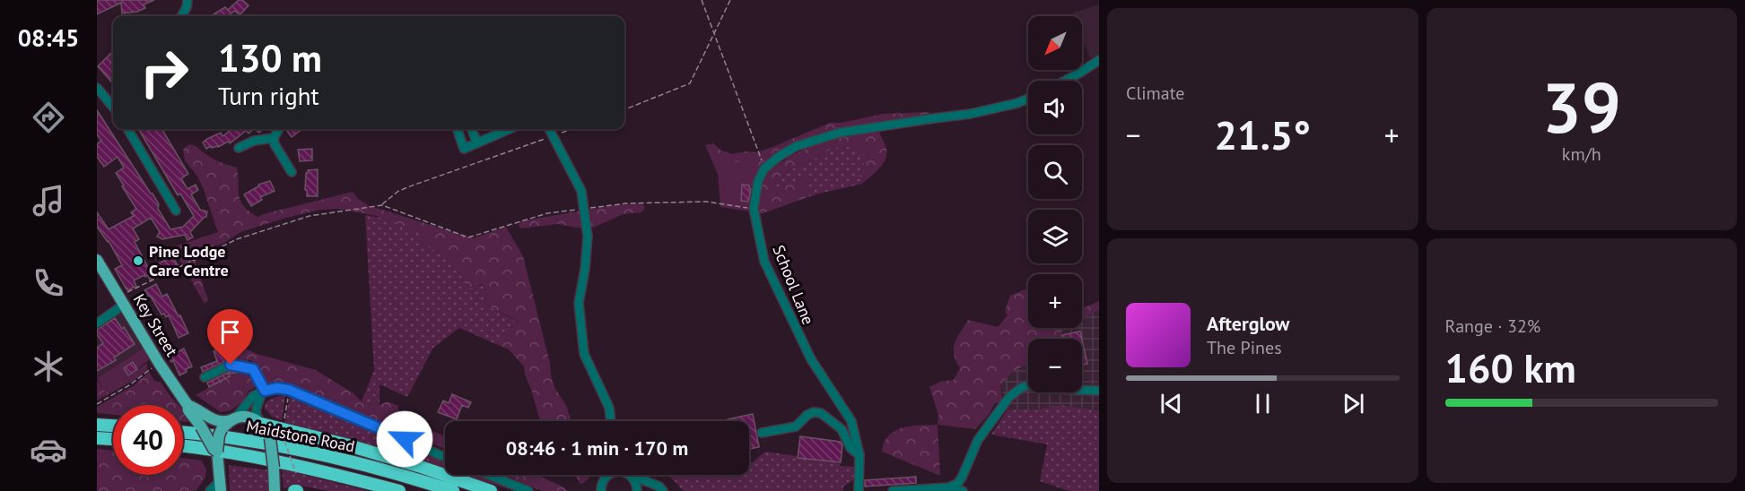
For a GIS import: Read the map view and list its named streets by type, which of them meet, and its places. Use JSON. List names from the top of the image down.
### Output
{
  "streets": {
    "highway": ["Maidstone Road"],
    "main road": ["Key Street"],
    "street": ["School Lane"]
  },
  "places": ["Pine Lodge Care Centre"],
  "north": "bottom left",
  "page": {
    "tabs": "08:45",
    "tile": [
      "Climate",
      ["39", "km/h"],
      ["Range · 32%", "160 km"]
    ],
    "map_buttons": ["+", "−"],
    "turn": ["130 m", "Turn right"],
    "heat": ["−", "21.5°", "+"],
    "song": ["Afterglow", "The Pines"],
    "limit": "40",
    "trip": "08:46 · 1 min · 170 m"
  }
}
